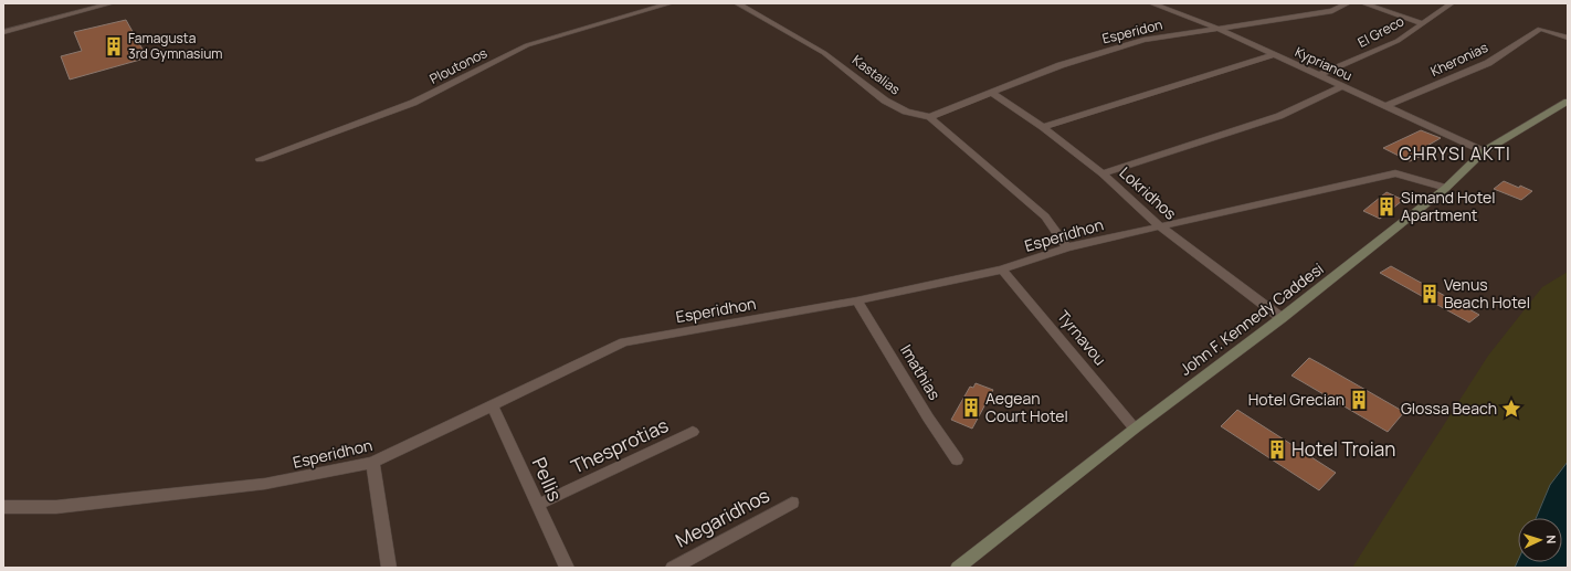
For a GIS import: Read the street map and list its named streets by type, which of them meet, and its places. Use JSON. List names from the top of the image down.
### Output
{
  "streets": {
    "street": [
      "Esperidon",
      "El Greco",
      "Kheronias",
      "Kyprianou",
      "Ploutonos",
      "Kastalias",
      "Lokridhos",
      "Esperidhon",
      "John F. Kennedy Caddesi",
      "Tyrnavou",
      "Imathias",
      "Thesprotias",
      "Pellis",
      "Megaridhos"
    ]
  },
  "crossings": [
    ["Esperidon", "Kyprianou"],
    ["Esperidon", "Kastalias"],
    ["Esperidon", "Lokridhos"],
    ["El Greco", "Kyprianou"],
    ["Kheronias", "Kyprianou"],
    ["Kyprianou", "John F. Kennedy Caddesi"],
    ["Kastalias", "Esperidhon"],
    ["Lokridhos", "Esperidhon"],
    ["Lokridhos", "John F. Kennedy Caddesi"],
    ["Esperidhon", "John F. Kennedy Caddesi"],
    ["Esperidhon", "Tyrnavou"],
    ["Esperidhon", "Imathias"],
    ["Esperidhon", "Pellis"],
    ["John F. Kennedy Caddesi", "Tyrnavou"],
    ["Thesprotias", "Pellis"]
  ],
  "districts": ["CHRYSI AKTI"],
  "places": {
    "building": [
      "Famagusta 3rd Gymnasium",
      "Simand Hotel Apartment",
      "Venus Beach Hotel",
      "Hotel Grecian",
      "Aegean Court Hotel",
      "Hotel Troian"
    ],
    "place": ["Glossa Beach"]
  },
  "north": "right"
}
